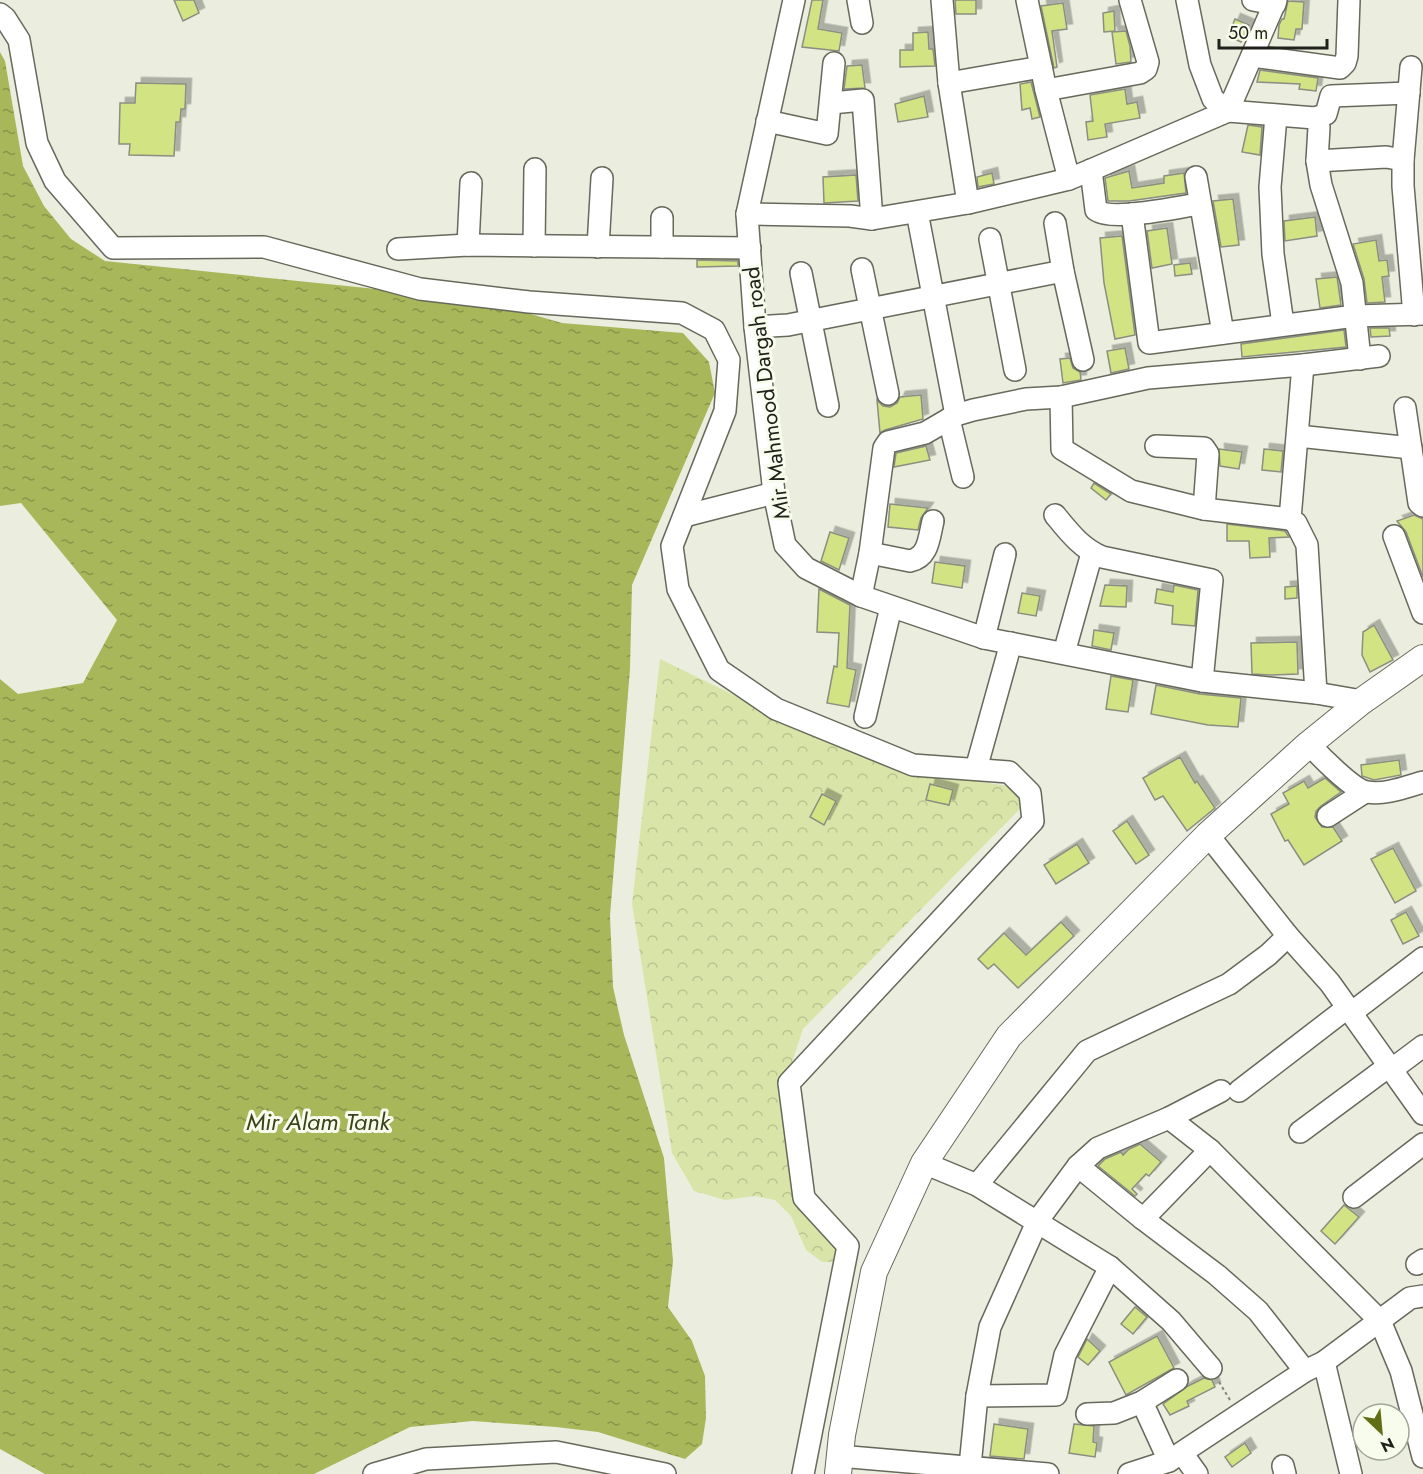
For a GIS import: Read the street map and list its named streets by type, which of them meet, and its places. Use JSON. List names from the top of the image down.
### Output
{
  "streets": {
    "street": ["Mir Mahmood Dargah road"]
  },
  "water": ["Mir Alam Tank"],
  "scale_bar": "50 m",
  "north": "bottom right"
}
